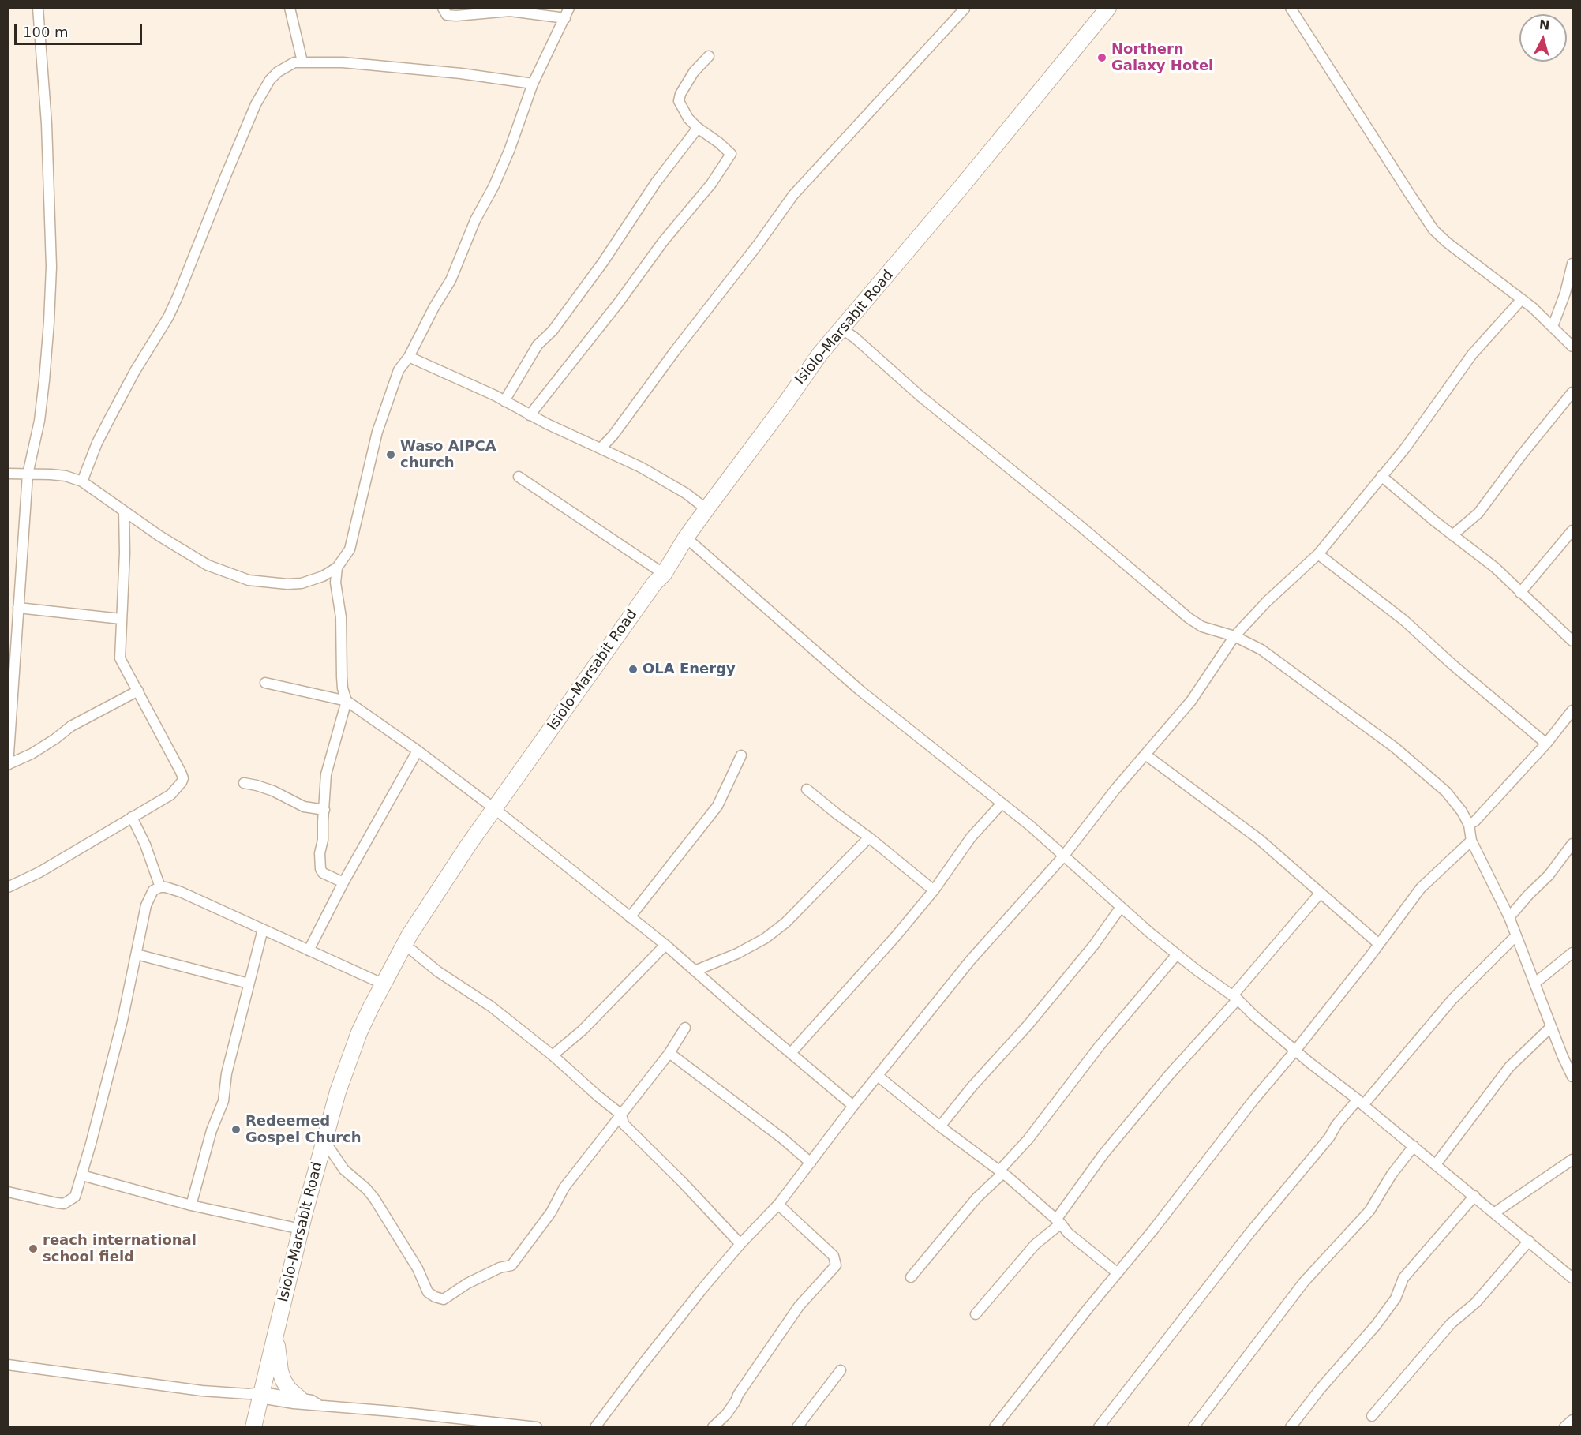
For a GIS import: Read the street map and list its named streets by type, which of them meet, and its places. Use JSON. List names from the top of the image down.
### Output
{
  "streets": {
    "highway": ["Isiolo-Marsabit Road"]
  },
  "places": [
    "Northern Galaxy Hotel",
    "Waso AIPCA church",
    "OLA Energy",
    "Redeemed Gospel Church",
    "reach international school field"
  ],
  "scale_bar": "100 m",
  "north": "top"
}
